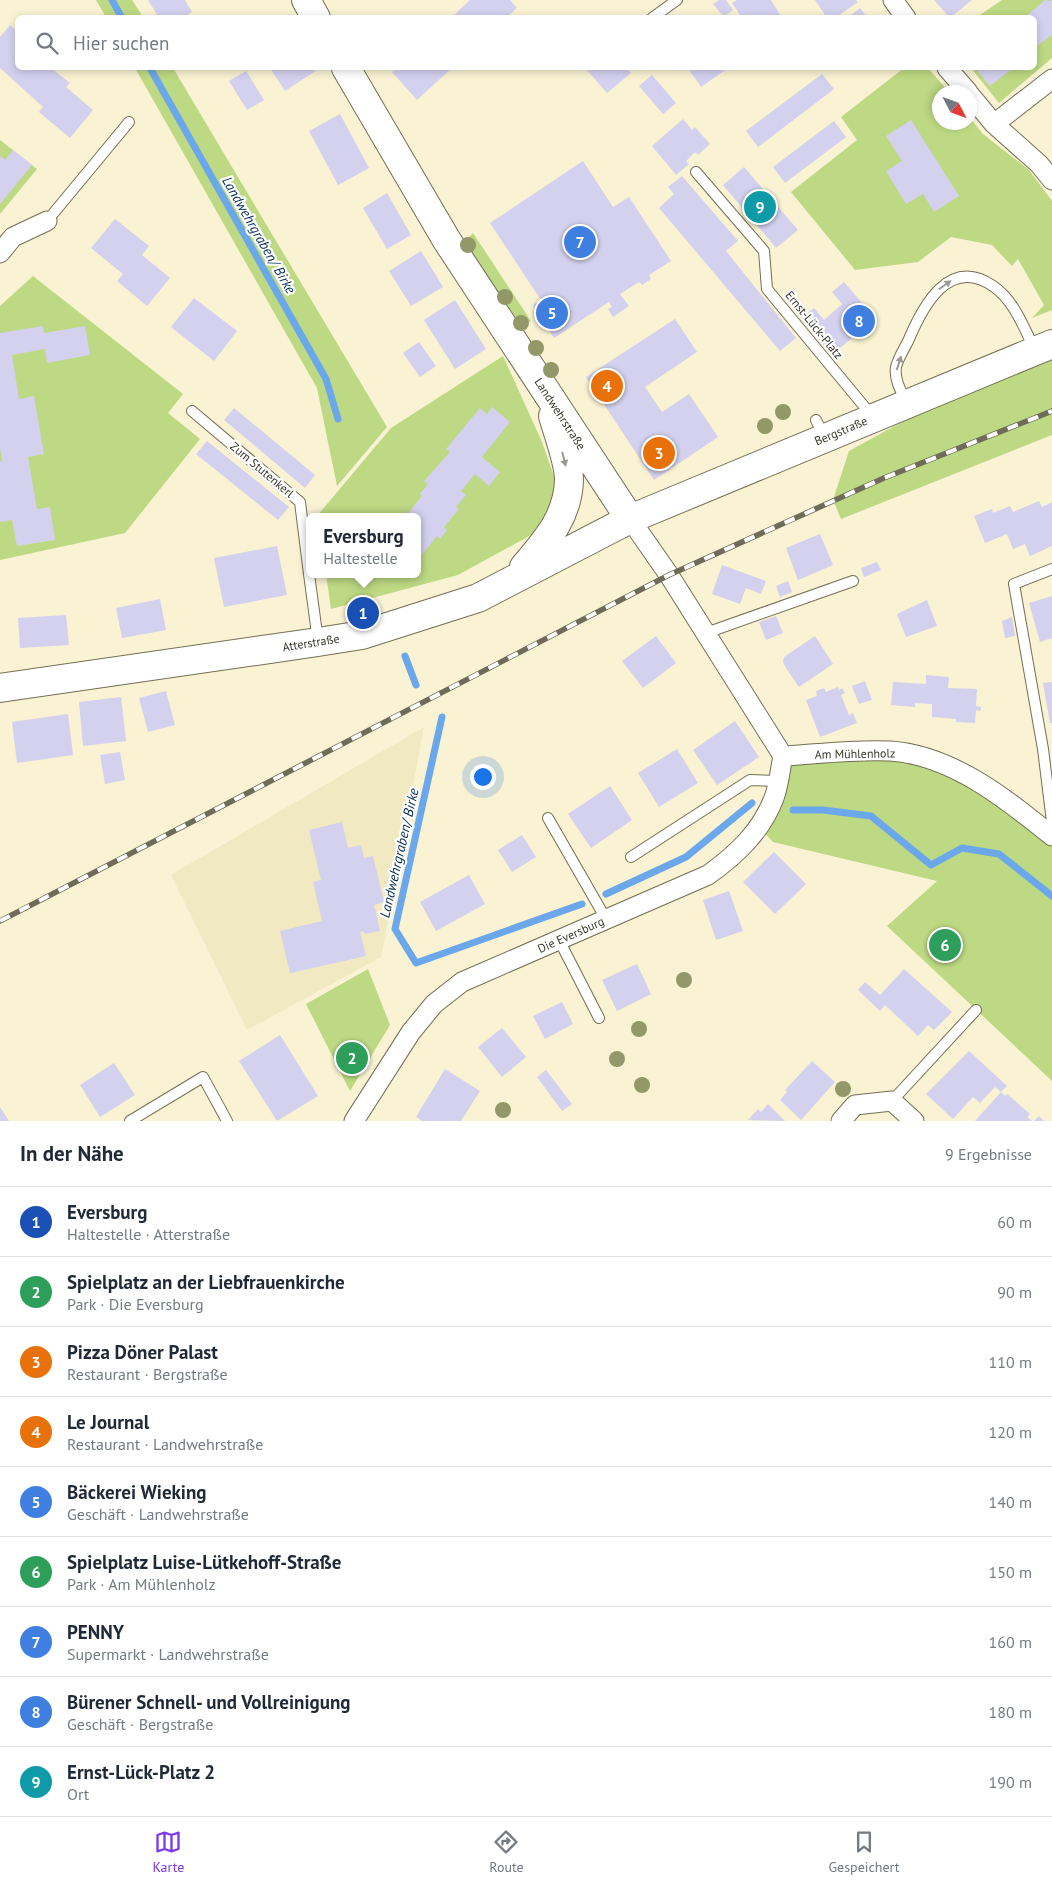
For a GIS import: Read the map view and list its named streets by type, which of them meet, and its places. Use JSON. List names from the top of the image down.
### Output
{
  "streets": {
    "street": [
      "Landwehrstraße",
      "Bergstraße",
      "Atterstraße",
      "Am Mühlenholz",
      "Die Eversburg"
    ],
    "lane": ["Ernst-Lück-Platz", "Zum Stutenkerl"]
  },
  "crossings": [
    ["Ernst-Lück-Platz", "Bergstraße"],
    ["Landwehrstraße", "Bergstraße"],
    ["Landwehrstraße", "Atterstraße"],
    ["Landwehrstraße", "Am Mühlenholz"],
    ["Landwehrstraße", "Die Eversburg"],
    ["Bergstraße", "Atterstraße"],
    ["Zum Stutenkerl", "Atterstraße"],
    ["Am Mühlenholz", "Die Eversburg"]
  ],
  "water": ["Landwehrgraben/ Birke"],
  "north": "bottom right",
  "page": {
    "search": "Hier suchen",
    "pins": [
      "9",
      "7",
      "5",
      "8",
      "4",
      "3",
      "1",
      "6",
      "2"
    ],
    "popup": ["Eversburg", "Haltestelle"],
    "heading": ["In der Nähe", "9 Ergebnisse"],
    "list": [
      {
        "mark": "1",
        "name": "Eversburg",
        "note": "Haltestelle · Atterstraße",
        "value": "60 m"
      },
      {
        "mark": "2",
        "name": "Spielplatz an der Liebfrauenkirche",
        "note": "Park · Die Eversburg",
        "value": "90 m"
      },
      {
        "mark": "3",
        "name": "Pizza Döner Palast",
        "note": "Restaurant · Bergstraße",
        "value": "110 m"
      },
      {
        "mark": "4",
        "name": "Le Journal",
        "note": "Restaurant · Landwehrstraße",
        "value": "120 m"
      },
      {
        "mark": "5",
        "name": "Bäckerei Wieking",
        "note": "Geschäft · Landwehrstraße",
        "value": "140 m"
      },
      {
        "mark": "6",
        "name": "Spielplatz Luise-Lütkehoff-Straße",
        "note": "Park · Am Mühlenholz",
        "value": "150 m"
      },
      {
        "mark": "7",
        "name": "PENNY",
        "note": "Supermarkt · Landwehrstraße",
        "value": "160 m"
      },
      {
        "mark": "8",
        "name": "Bürener Schnell- und Vollreinigung",
        "note": "Geschäft · Bergstraße",
        "value": "180 m"
      },
      {
        "mark": "9",
        "name": "Ernst-Lück-Platz 2",
        "note": "Ort",
        "value": "190 m"
      }
    ],
    "nav": ["Karte", "Route", "Gespeichert"]
  }
}
